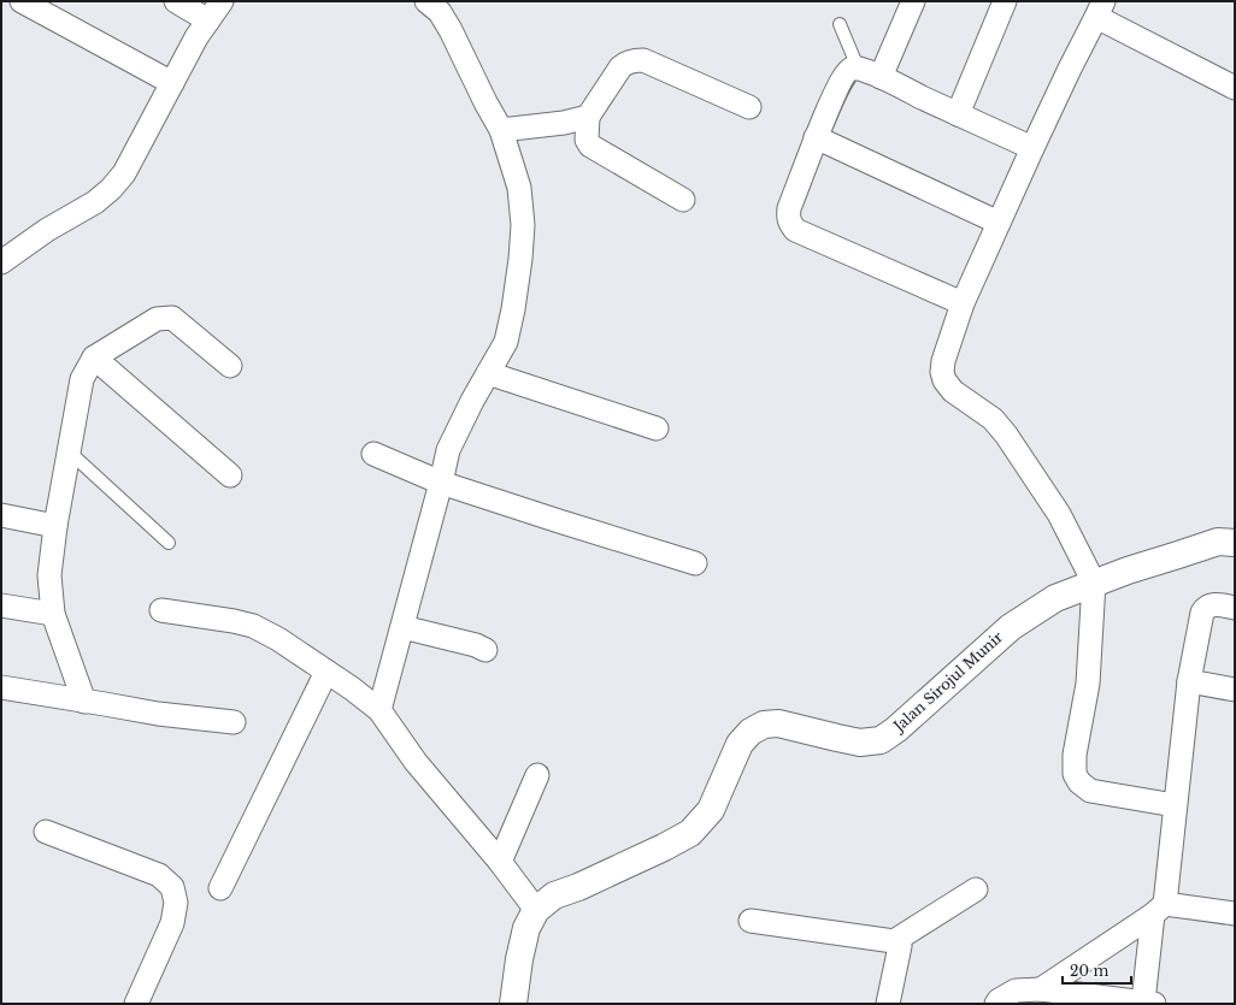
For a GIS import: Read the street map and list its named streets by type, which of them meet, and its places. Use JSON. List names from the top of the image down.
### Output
{
  "streets": {
    "street": ["Jalan Sirojul Munir"]
  },
  "scale_bar": "20 m"
}
